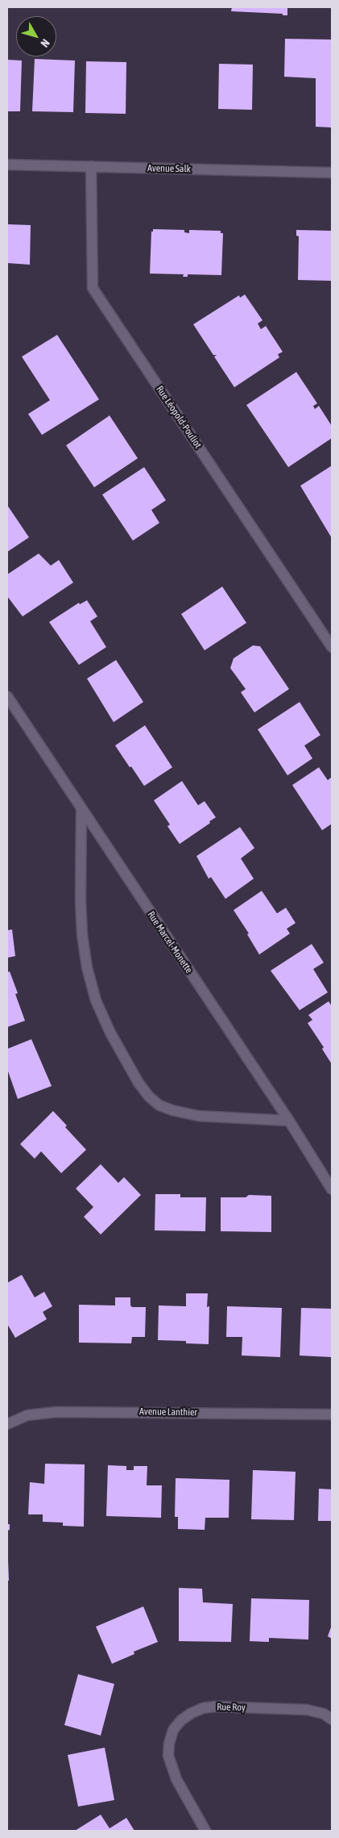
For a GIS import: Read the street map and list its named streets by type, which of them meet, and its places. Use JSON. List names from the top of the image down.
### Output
{
  "streets": {
    "street": [
      "Avenue Salk",
      "Rue Léopold-Pouliot",
      "Rue Marcel-Monette",
      "Avenue Lanthier",
      "Rue Roy"
    ]
  },
  "crossings": [
    ["Avenue Salk", "Rue Léopold-Pouliot"]
  ],
  "north": "bottom right"
}
